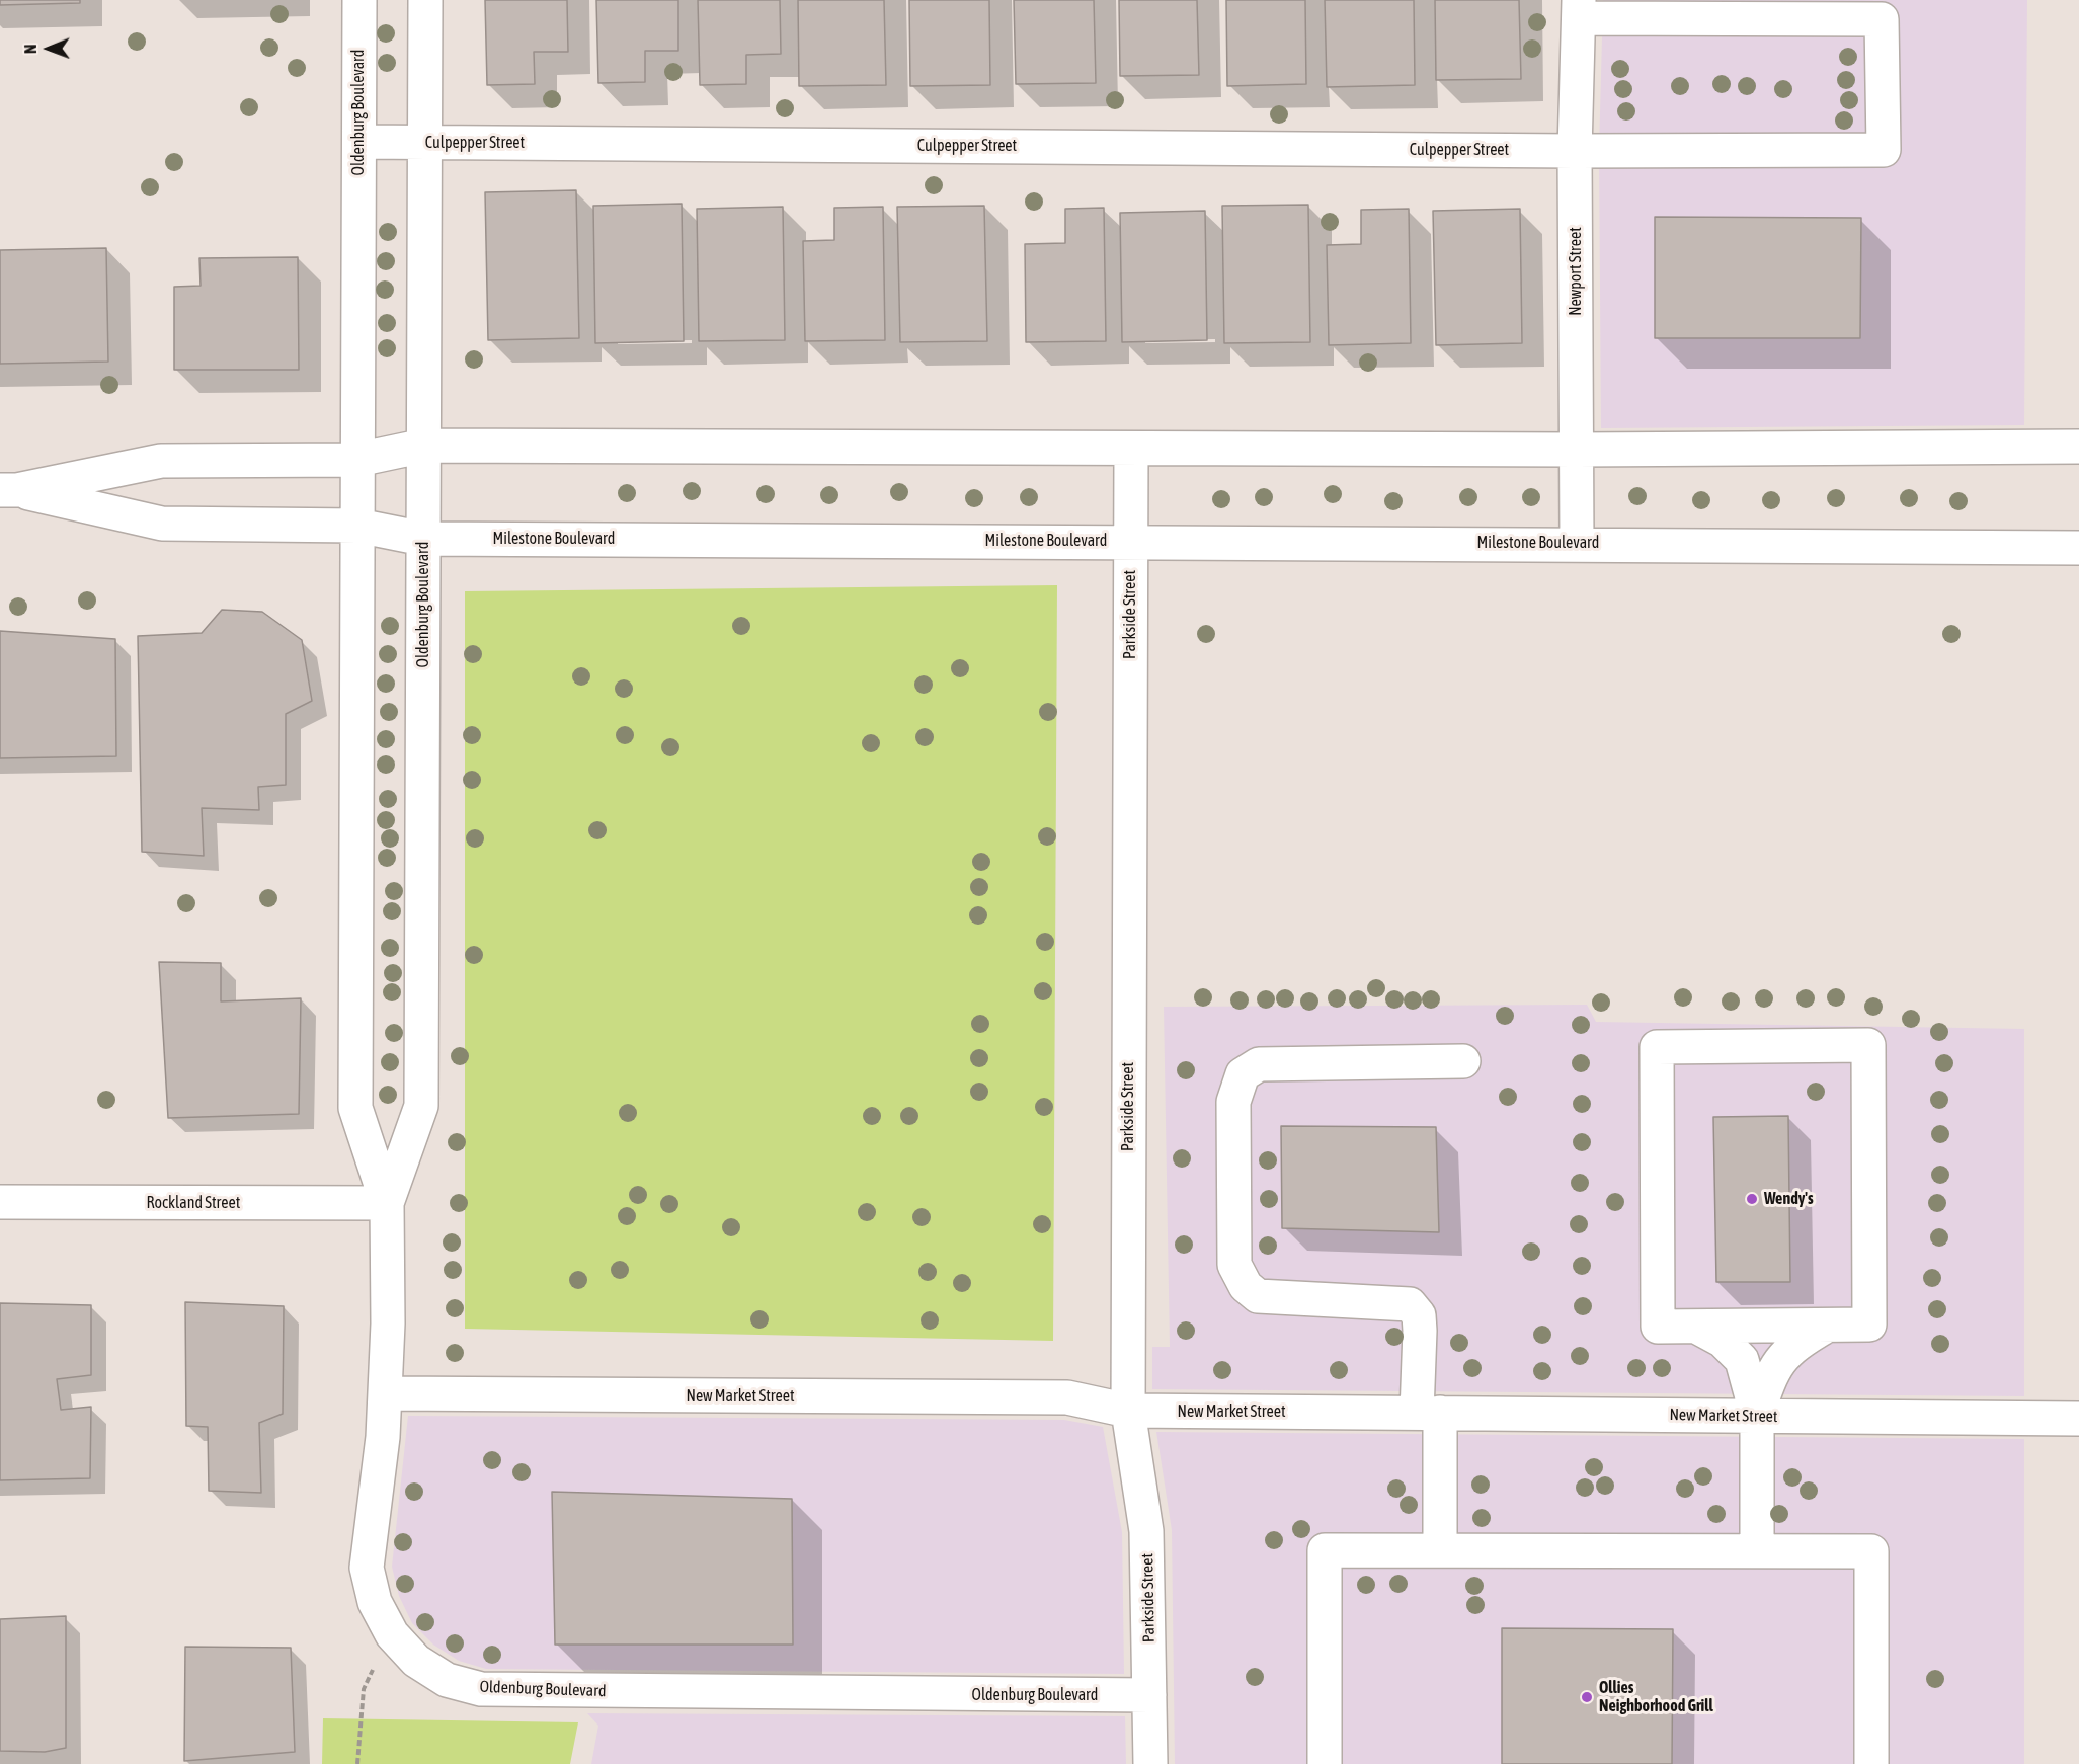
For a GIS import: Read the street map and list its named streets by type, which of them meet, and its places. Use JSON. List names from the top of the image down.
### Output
{
  "streets": {
    "street": [
      "Oldenburg Boulevard",
      "Culpepper Street",
      "Newport Street",
      "Milestone Boulevard",
      "Parkside Street",
      "Rockland Street",
      "New Market Street"
    ]
  },
  "crossings": [
    ["Oldenburg Boulevard", "Culpepper Street"],
    ["Oldenburg Boulevard", "Milestone Boulevard"],
    ["Oldenburg Boulevard", "Parkside Street"],
    ["Oldenburg Boulevard", "Rockland Street"],
    ["Oldenburg Boulevard", "New Market Street"],
    ["Culpepper Street", "Newport Street"],
    ["Newport Street", "Milestone Boulevard"],
    ["Milestone Boulevard", "Parkside Street"],
    ["Parkside Street", "New Market Street"]
  ],
  "places": ["Wendy's", "Ollies Neighborhood Grill"],
  "north": "left"
}
